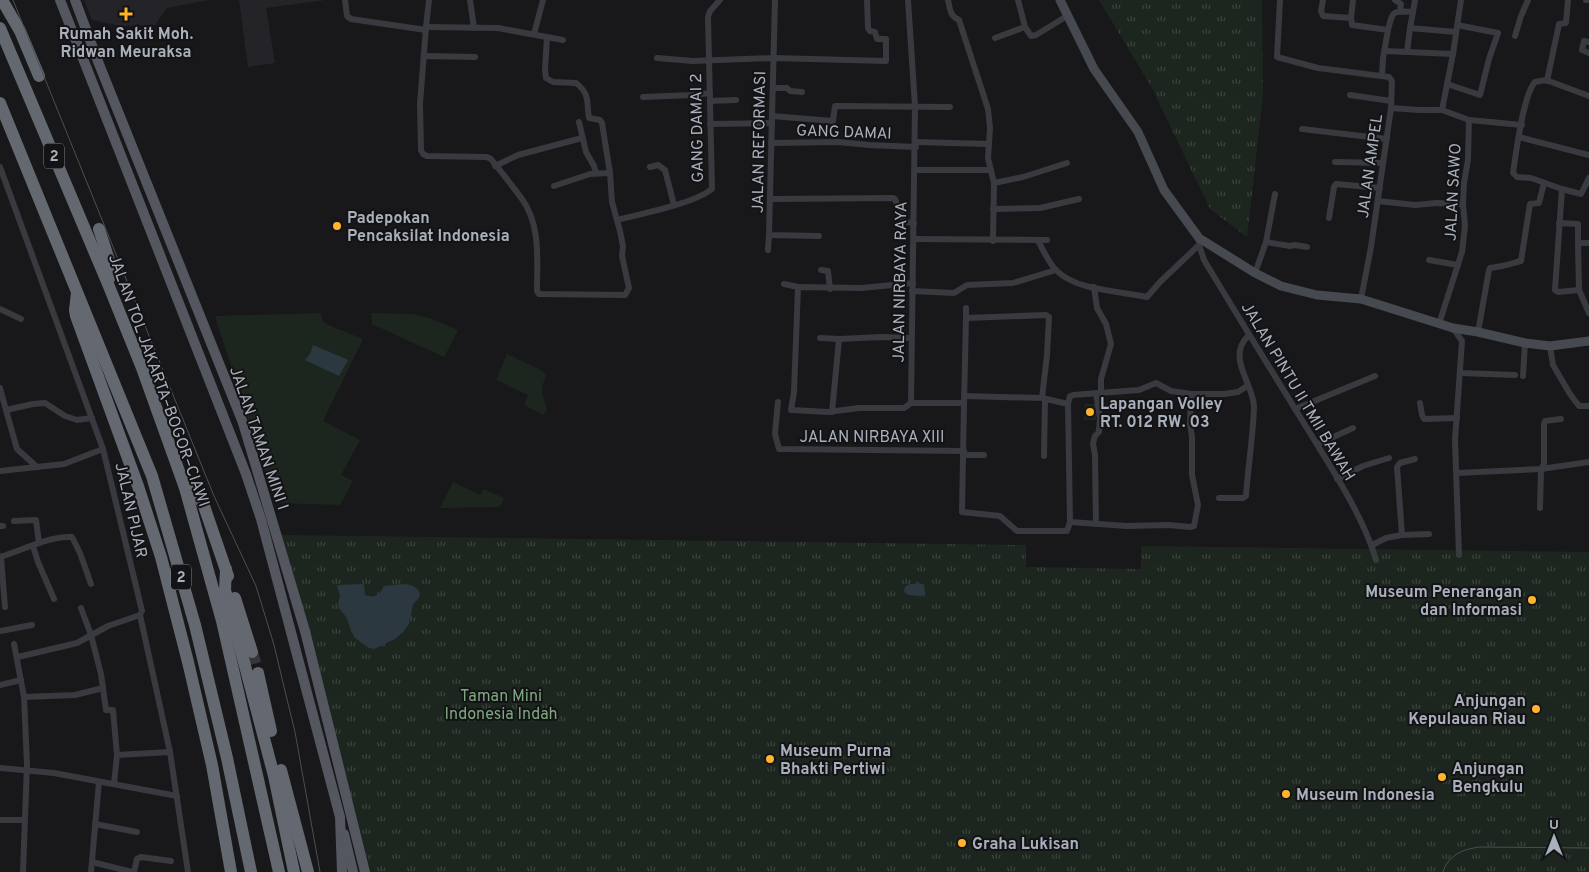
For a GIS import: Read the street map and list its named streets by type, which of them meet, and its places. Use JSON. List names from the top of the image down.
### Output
{
  "streets": {
    "highway": ["2", "JALAN TOL JAKARTA–BOGOR–CIAWI"],
    "main road": ["JALAN TAMAN MINI I"],
    "street": [
      "GANG DAMAI 2",
      "GANG DAMAI",
      "JALAN REFORMASI",
      "JALAN AMPEL",
      "JALAN SAWO",
      "JALAN NIRBAYA RAYA",
      "JALAN PINTU II TMII BAWAH",
      "JALAN NIRBAYA XIII",
      "JALAN PIJAR"
    ]
  },
  "crossings": [
    ["GANG DAMAI", "JALAN REFORMASI"],
    ["GANG DAMAI", "JALAN NIRBAYA RAYA"],
    ["JALAN AMPEL", "JALAN SAWO"]
  ],
  "parks": ["Taman Mini Indonesia Indah"],
  "places": {
    "health": ["Rumah Sakit Moh. Ridwan Meuraksa"],
    "other": [
      "Padepokan Pencaksilat Indonesia",
      "Lapangan Volley RT. 012 RW. 03",
      "Museum Penerangan dan Informasi",
      "Anjungan Kepulauan Riau",
      "Museum Purna Bhakti Pertiwi",
      "Anjungan Bengkulu",
      "Museum Indonesia",
      "Graha Lukisan"
    ]
  },
  "north": "top"
}
